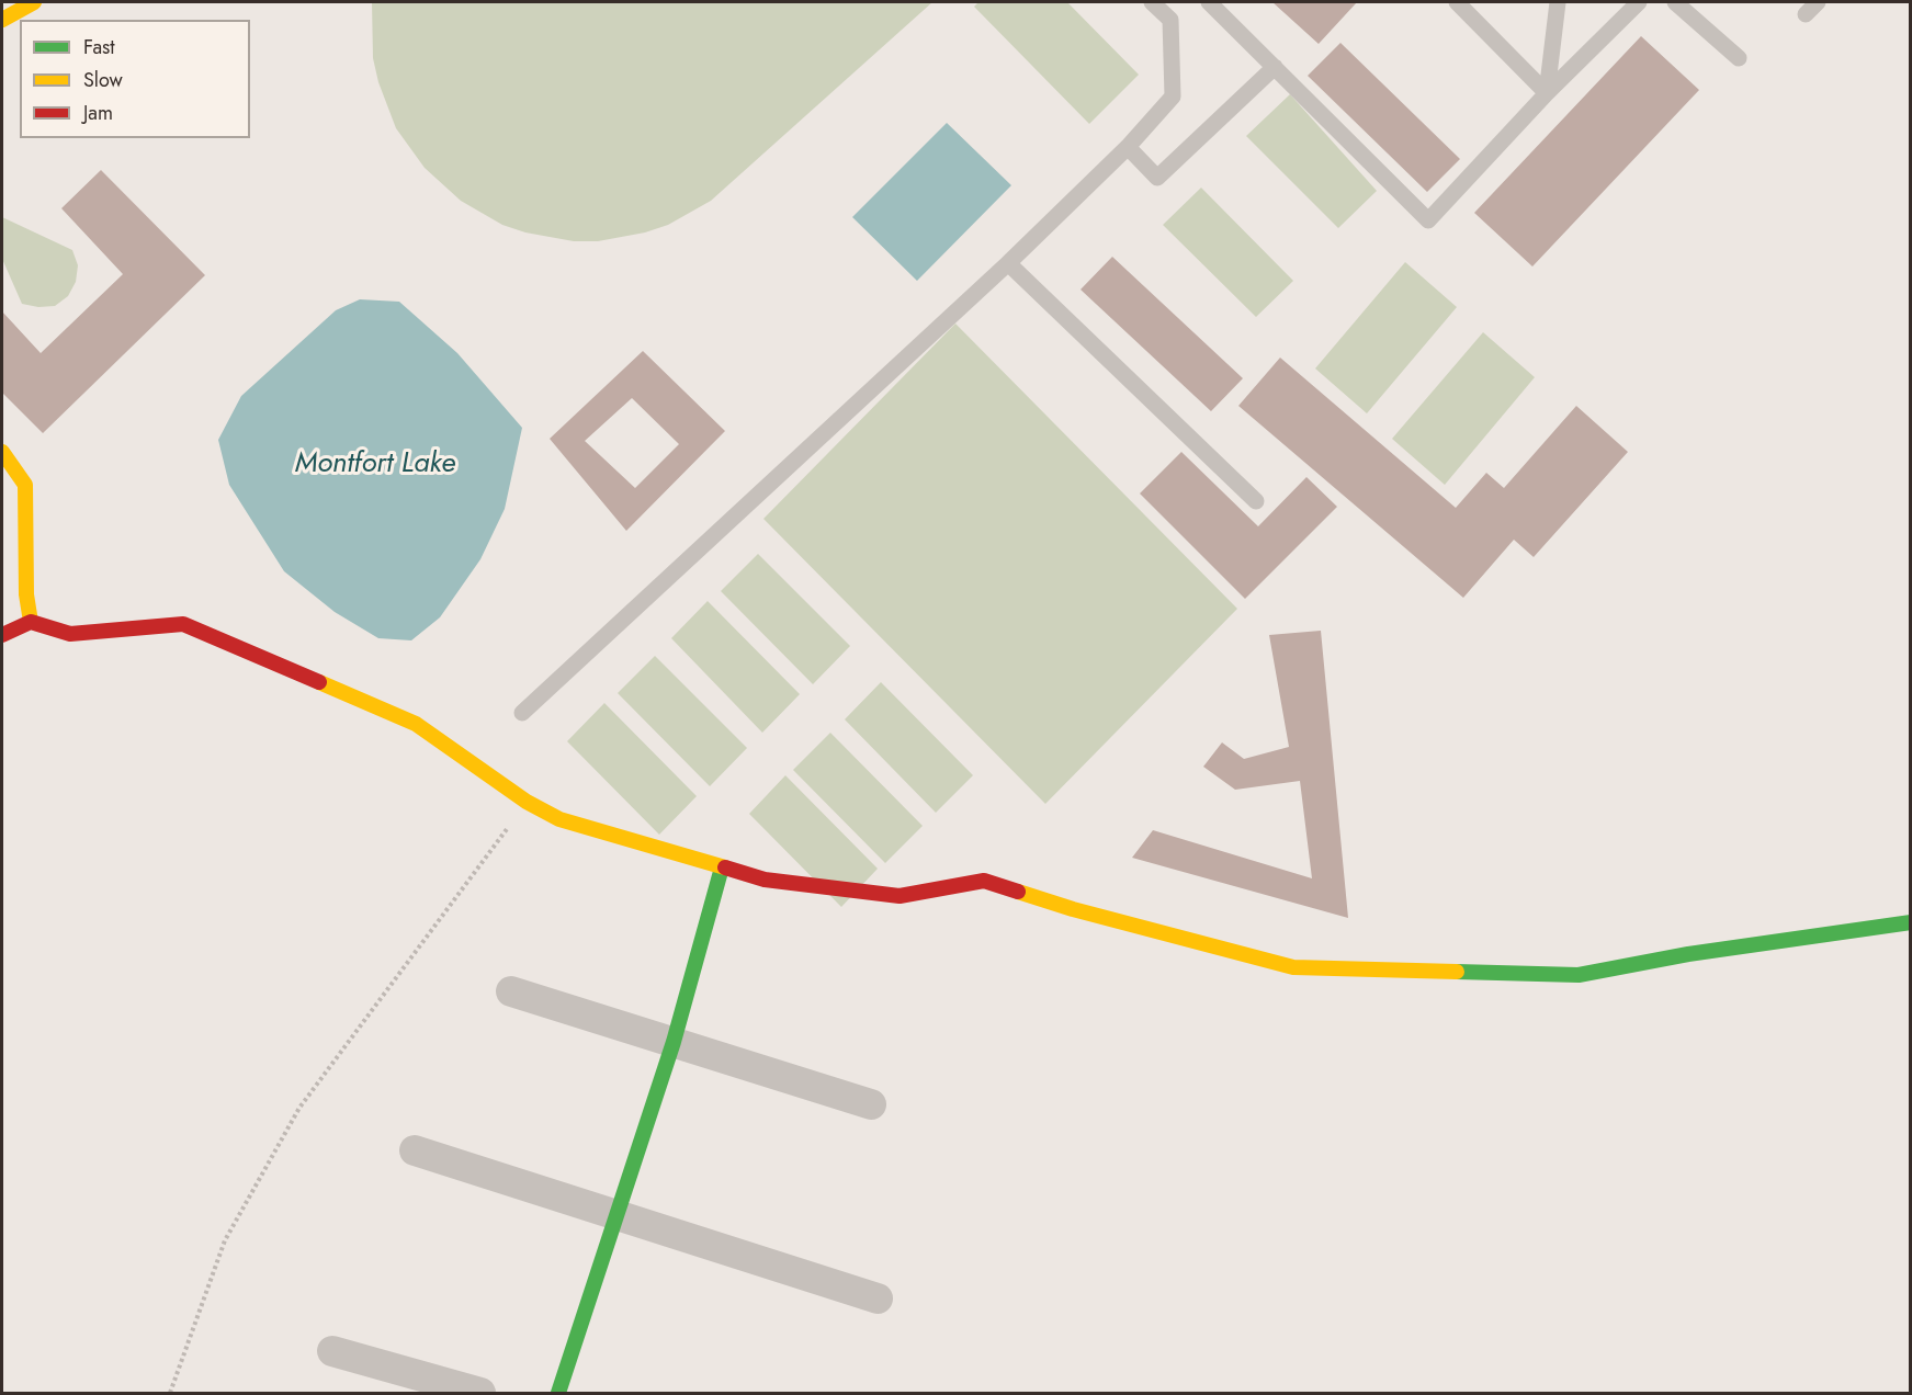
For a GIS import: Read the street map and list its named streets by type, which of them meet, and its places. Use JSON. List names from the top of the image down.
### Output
{
  "water": ["Montfort Lake"],
  "legend": ["Fast", "Slow", "Jam"]
}
